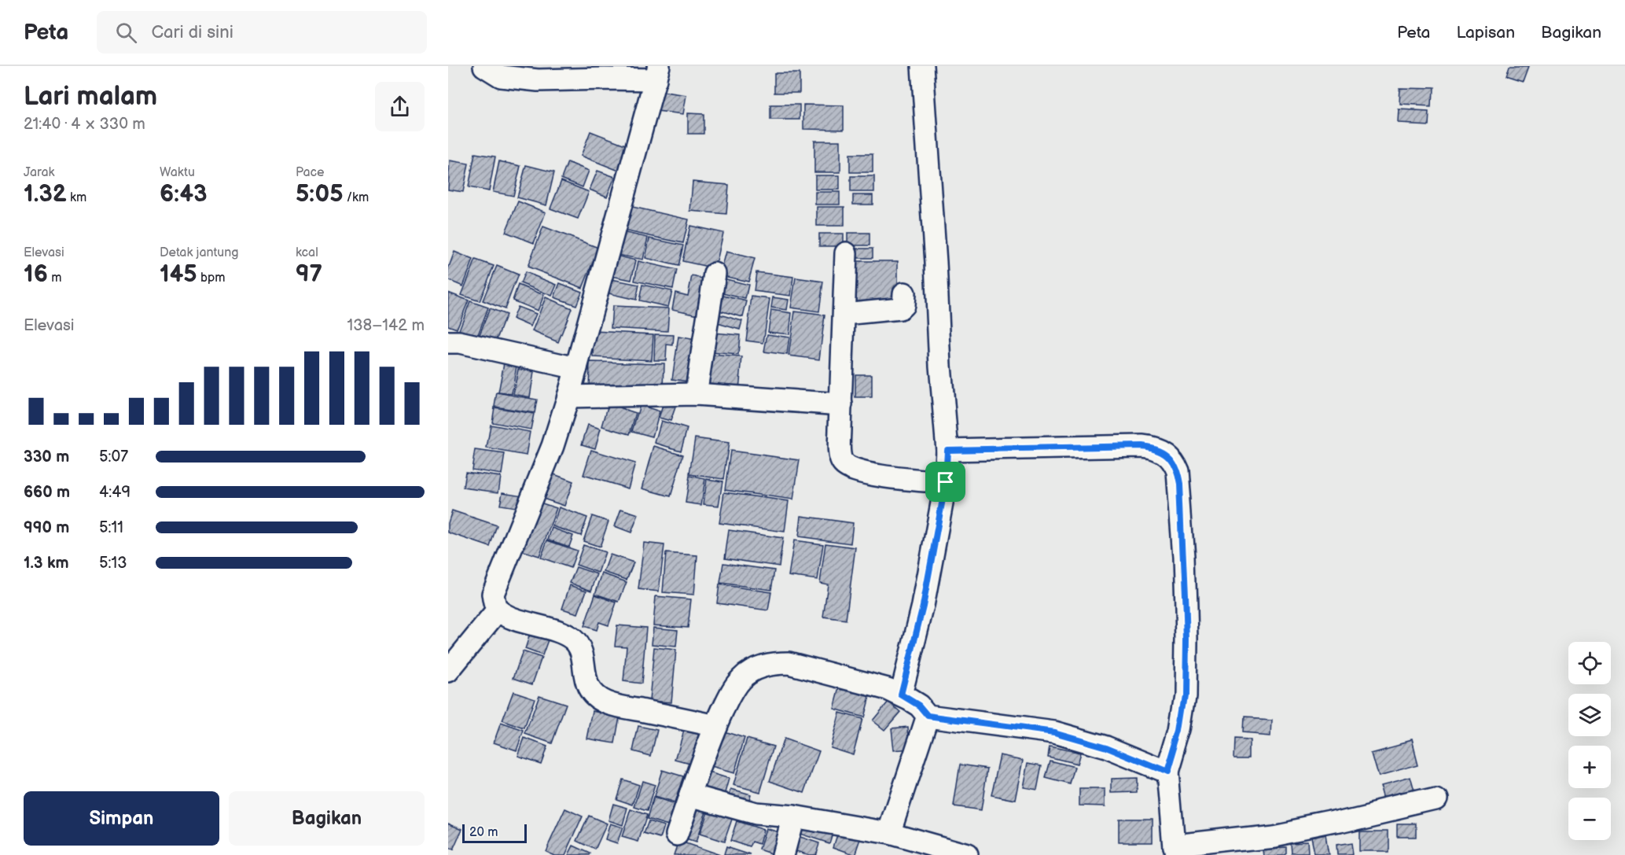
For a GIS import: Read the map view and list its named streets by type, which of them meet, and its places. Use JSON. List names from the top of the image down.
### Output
{
  "scale_bar": "20 m",
  "page": {
    "header": "Peta",
    "search": "Cari di sini",
    "nav": ["Peta", "Lapisan", "Bagikan"],
    "heading": ["Lari malam", "21:40 · 4 × 330 m"],
    "stats": [
      ["Jarak", "1.32 km"],
      ["Waktu", "6:43"],
      ["Pace", "5:05 /km"],
      ["Elevasi", "16 m"],
      ["Detak jantung", "145 bpm"],
      ["kcal", "97"]
    ],
    "chart": ["Elevasi", "138–142 m"],
    "list": [
      {
        "name": "330 m",
        "note": "5:07"
      },
      {
        "name": "660 m",
        "note": "4:49"
      },
      {
        "name": "990 m",
        "note": "5:11"
      },
      {
        "name": "1.3 km",
        "note": "5:13"
      }
    ],
    "map_buttons": ["+", "−"],
    "buttons": ["Simpan", "Bagikan"],
    "scale": "20 m"
  }
}
